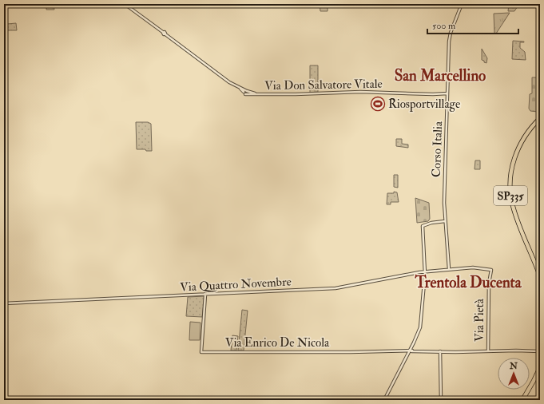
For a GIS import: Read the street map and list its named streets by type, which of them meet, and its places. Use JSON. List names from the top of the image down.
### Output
{
  "streets": {
    "highway": ["SP335"],
    "street": [
      "Via Don Salvatore Vitale",
      "Corso Italia",
      "Via Quattro Novembre",
      "Via Pietà",
      "Via Enrico De Nicola"
    ]
  },
  "crossings": [
    ["Via Don Salvatore Vitale", "Corso Italia"],
    ["Corso Italia", "Via Quattro Novembre"],
    ["Via Quattro Novembre", "Via Pietà"],
    ["Via Quattro Novembre", "Via Enrico De Nicola"]
  ],
  "districts": ["San Marcellino", "Trentola Ducenta"],
  "places": {
    "sports": ["Riosportvillage"]
  },
  "scale_bar": "500 m",
  "north": "top"
}
